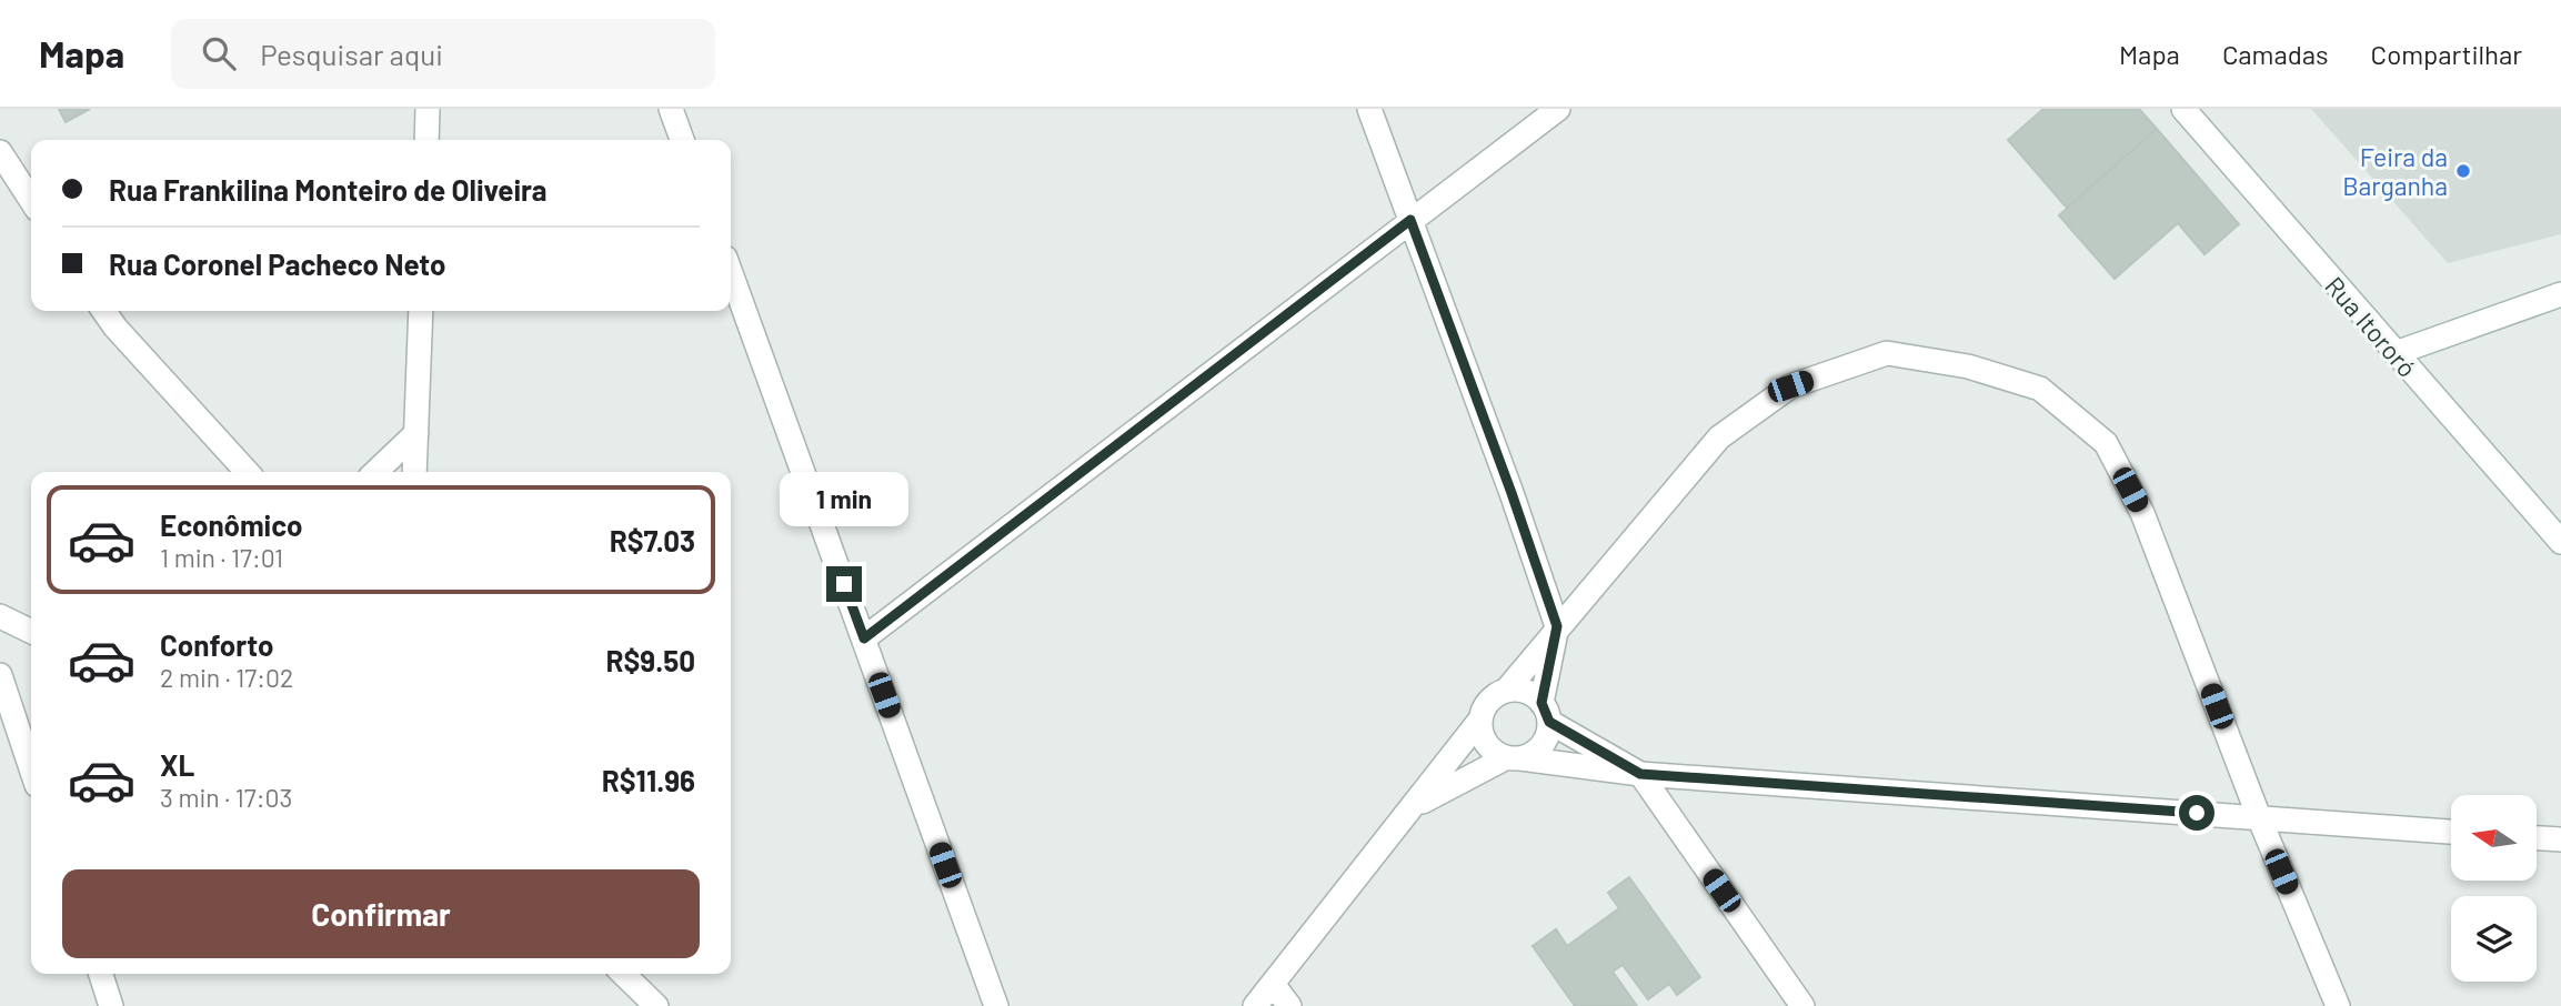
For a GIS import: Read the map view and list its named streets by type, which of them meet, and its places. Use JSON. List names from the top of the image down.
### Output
{
  "streets": {
    "street": ["Rua Itororó"]
  },
  "places": ["Feira da Barganha"],
  "north": "left",
  "page": {
    "header": "Mapa",
    "search": "Pesquisar aqui",
    "nav": ["Mapa", "Camadas", "Compartilhar"],
    "banner": ["Rua Frankilina Monteiro de Oliveira", "Rua Coronel Pacheco Neto"],
    "bubble": "1 min",
    "list": [
      {
        "name": "Econômico",
        "note": "1 min · 17:01",
        "value": "R$7.03"
      },
      {
        "name": "Conforto",
        "note": "2 min · 17:02",
        "value": "R$9.50"
      },
      {
        "name": "XL",
        "note": "3 min · 17:03",
        "value": "R$11.96"
      }
    ],
    "buttons": "Confirmar"
  }
}
